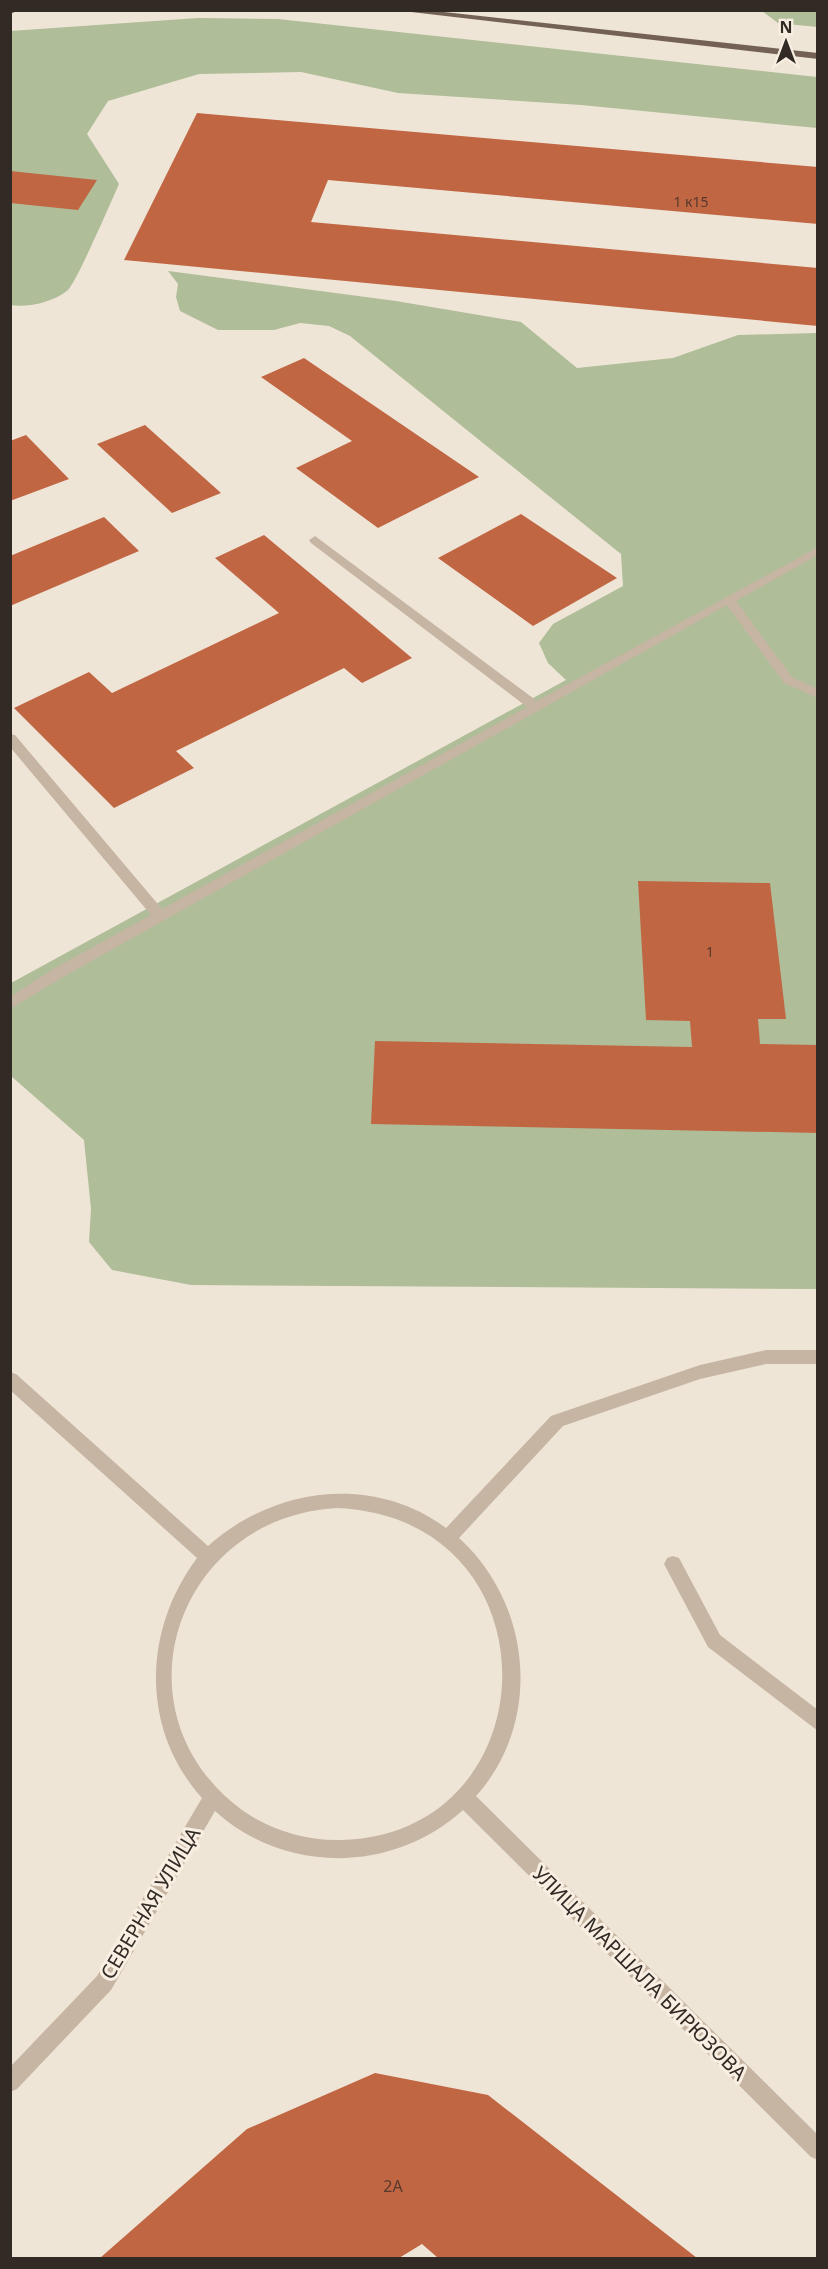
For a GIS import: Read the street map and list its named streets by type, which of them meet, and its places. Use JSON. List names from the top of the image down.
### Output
{
  "streets": {
    "street": ["СЕВЕРНАЯ УЛИЦА", "УЛИЦА МАРШАЛА БИРЮЗОВА"]
  },
  "house_numbers": ["1 к15", "1", "2А"],
  "north": "top"
}
